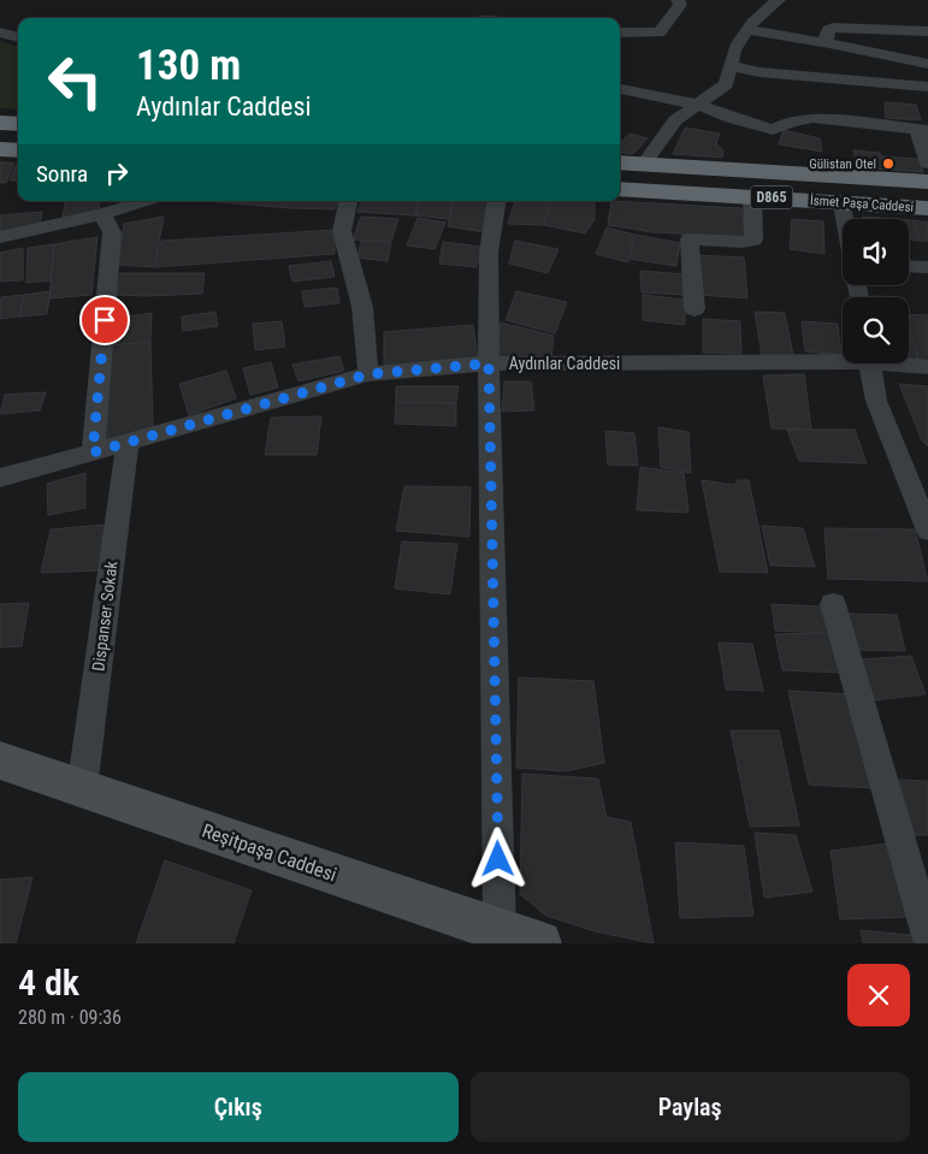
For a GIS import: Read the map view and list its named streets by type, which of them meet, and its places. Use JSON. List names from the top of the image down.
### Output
{
  "streets": {
    "highway": ["D865", "İsmet Paşa Caddesi"],
    "main road": ["Reşitpaşa Caddesi"],
    "street": ["Aydınlar Caddesi", "Dispanser Sokak"]
  },
  "crossings": [
    ["Aydınlar Caddesi", "Dispanser Sokak"],
    ["Dispanser Sokak", "Reşitpaşa Caddesi"]
  ],
  "places": ["Gülistan Otel"],
  "page": {
    "turn": ["130 m", "Aydınlar Caddesi"],
    "then": "Sonra",
    "heading": ["4 dk", "280 m · 09:36"],
    "buttons": ["Çıkış", "Paylaş"]
  }
}
